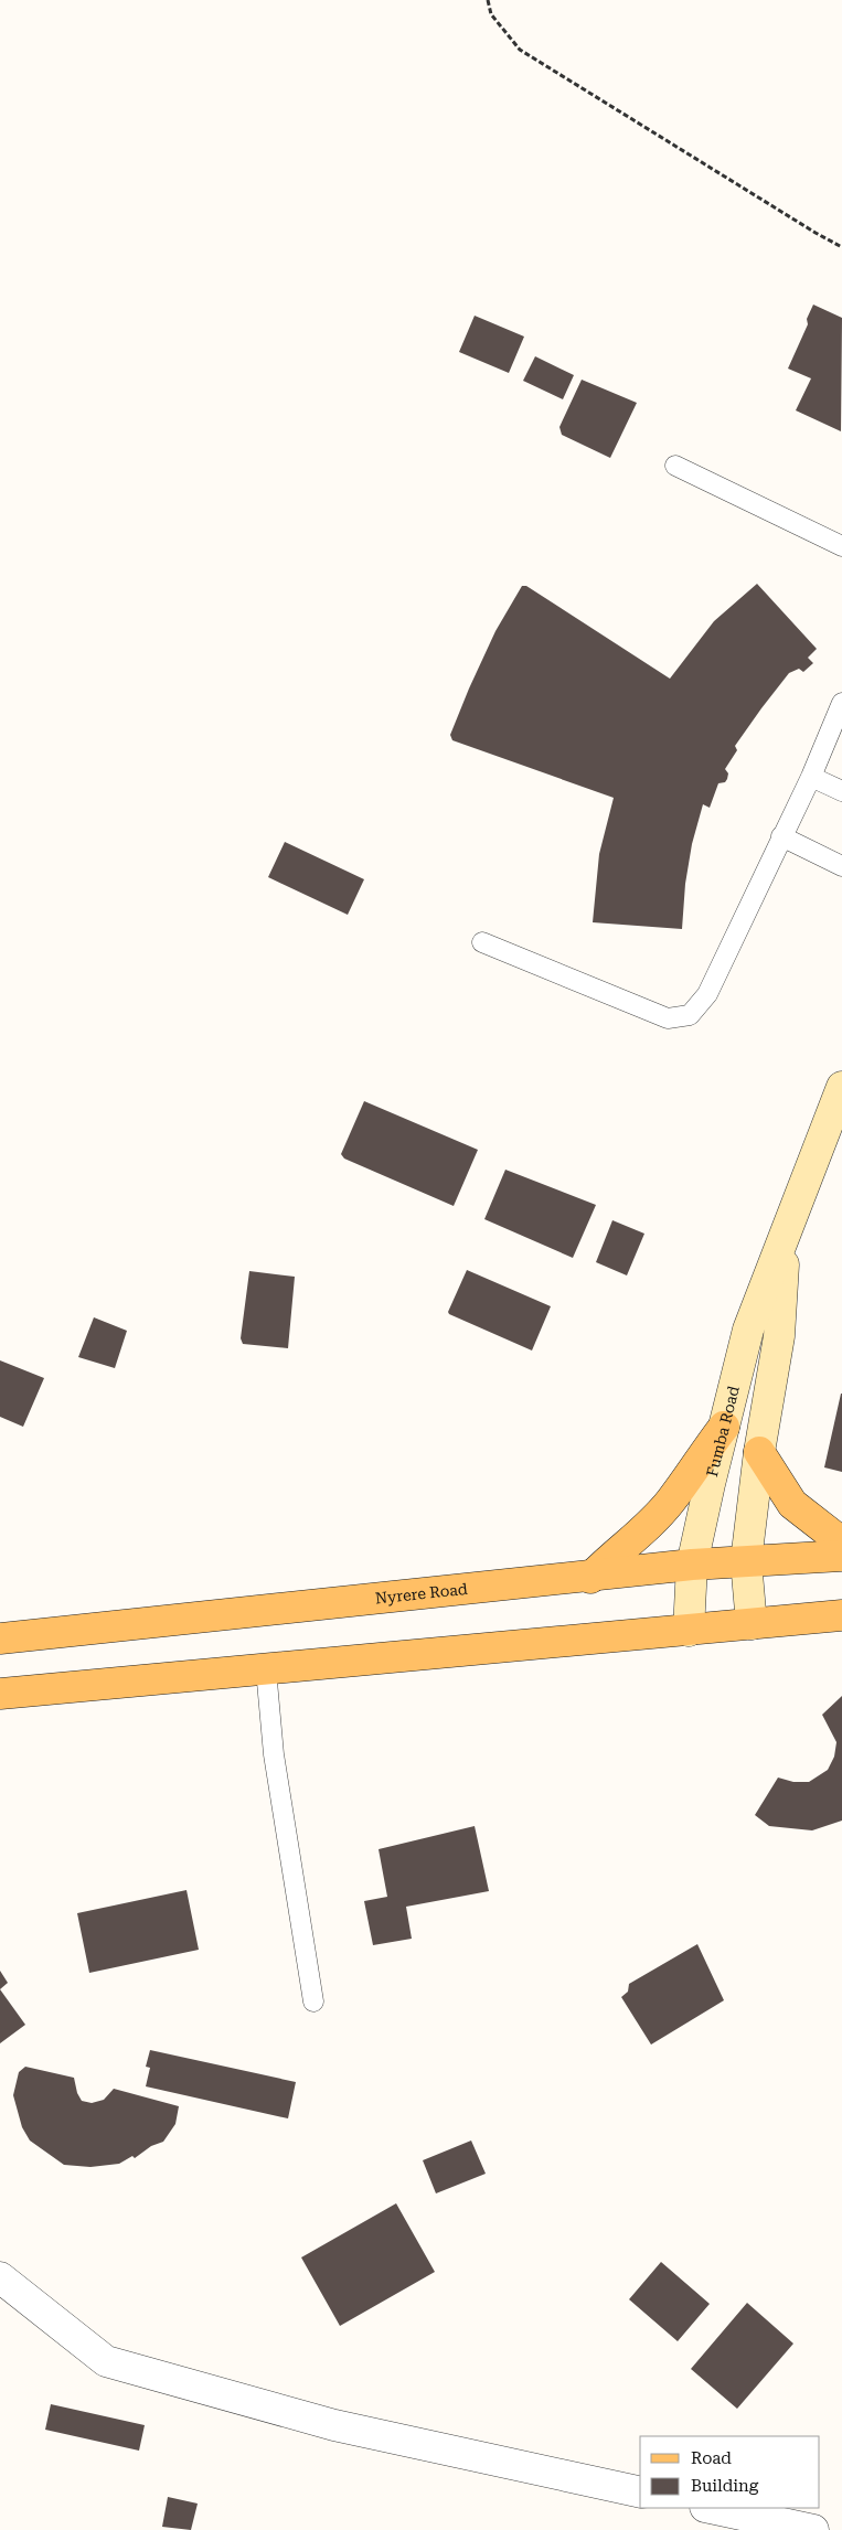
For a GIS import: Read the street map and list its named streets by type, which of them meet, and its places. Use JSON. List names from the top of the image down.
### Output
{
  "streets": {
    "main road": ["Nyrere Road"],
    "street": ["Fumba Road"]
  },
  "crossings": [
    ["Fumba Road", "Nyrere Road"]
  ],
  "legend": ["Road", "Building"]
}
